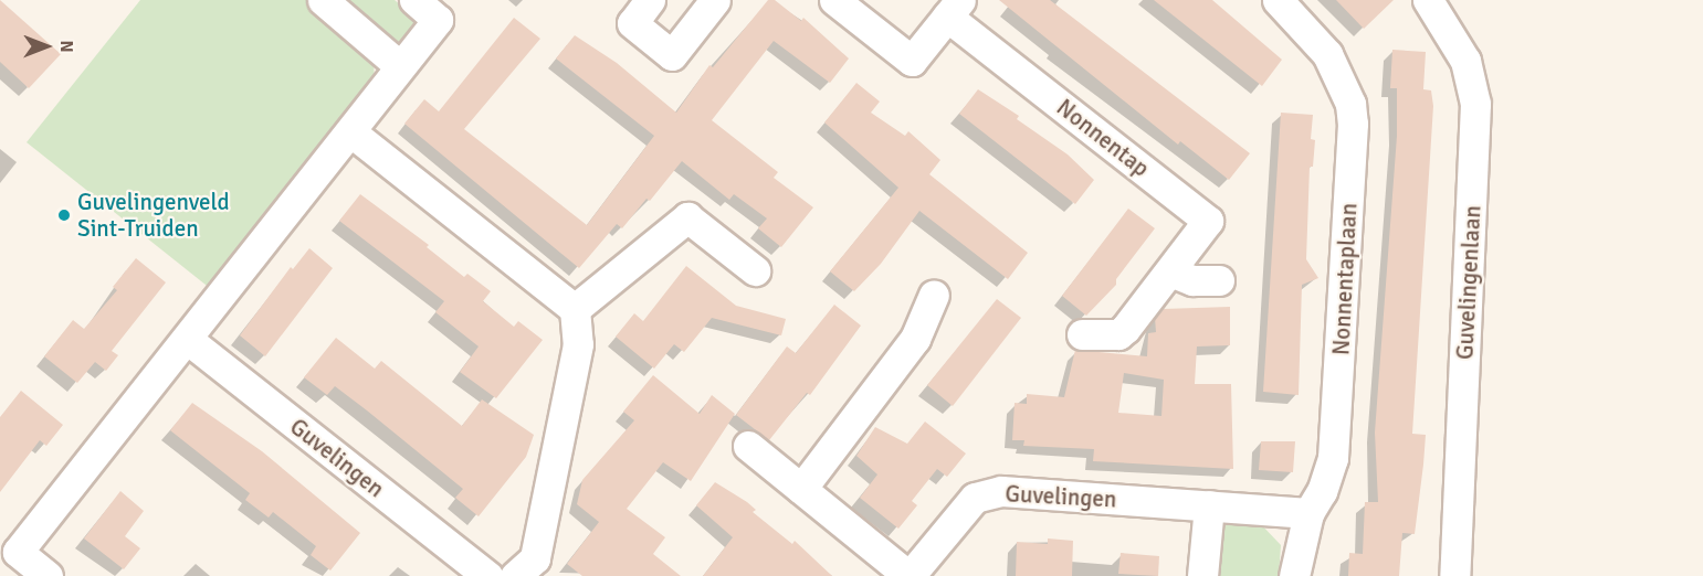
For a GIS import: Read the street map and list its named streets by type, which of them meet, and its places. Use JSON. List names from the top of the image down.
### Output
{
  "streets": {
    "street": [
      "Nonnentap",
      "Nonnentaplaan",
      "Guvelingenlaan",
      "Guvelingen"
    ]
  },
  "crossings": [
    ["Nonnentaplaan", "Guvelingen"]
  ],
  "places": ["Guvelingenveld Sint-Truiden"],
  "north": "right"
}
